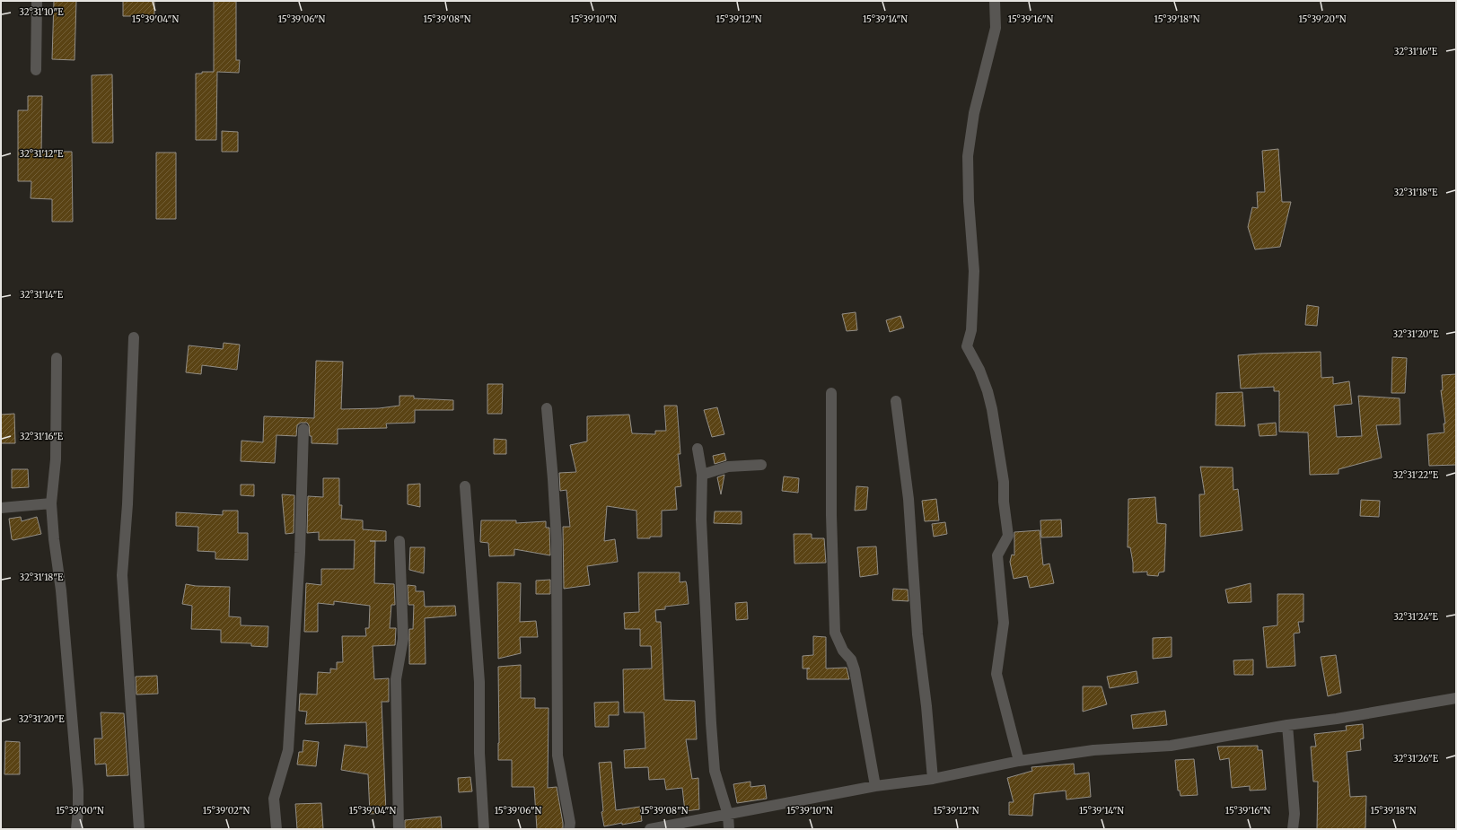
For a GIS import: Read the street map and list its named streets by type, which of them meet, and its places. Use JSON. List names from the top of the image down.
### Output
{
  "coordinates": [
    "32°31'10\"E",
    "15°39'04\"N",
    "15°39'06\"N",
    "15°39'08\"N",
    "15°39'10\"N",
    "15°39'12\"N",
    "15°39'20\"N",
    "15°39'14\"N",
    "15°39'16\"N",
    "15°39'18\"N",
    "32°31'16\"E",
    "32°31'12\"E",
    "32°31'18\"E",
    "32°31'14\"E",
    "32°31'20\"E",
    "32°31'22\"E",
    "32°31'24\"E",
    "32°31'26\"E",
    "15°39'00\"N",
    "15°39'02\"N"
  ]
}
